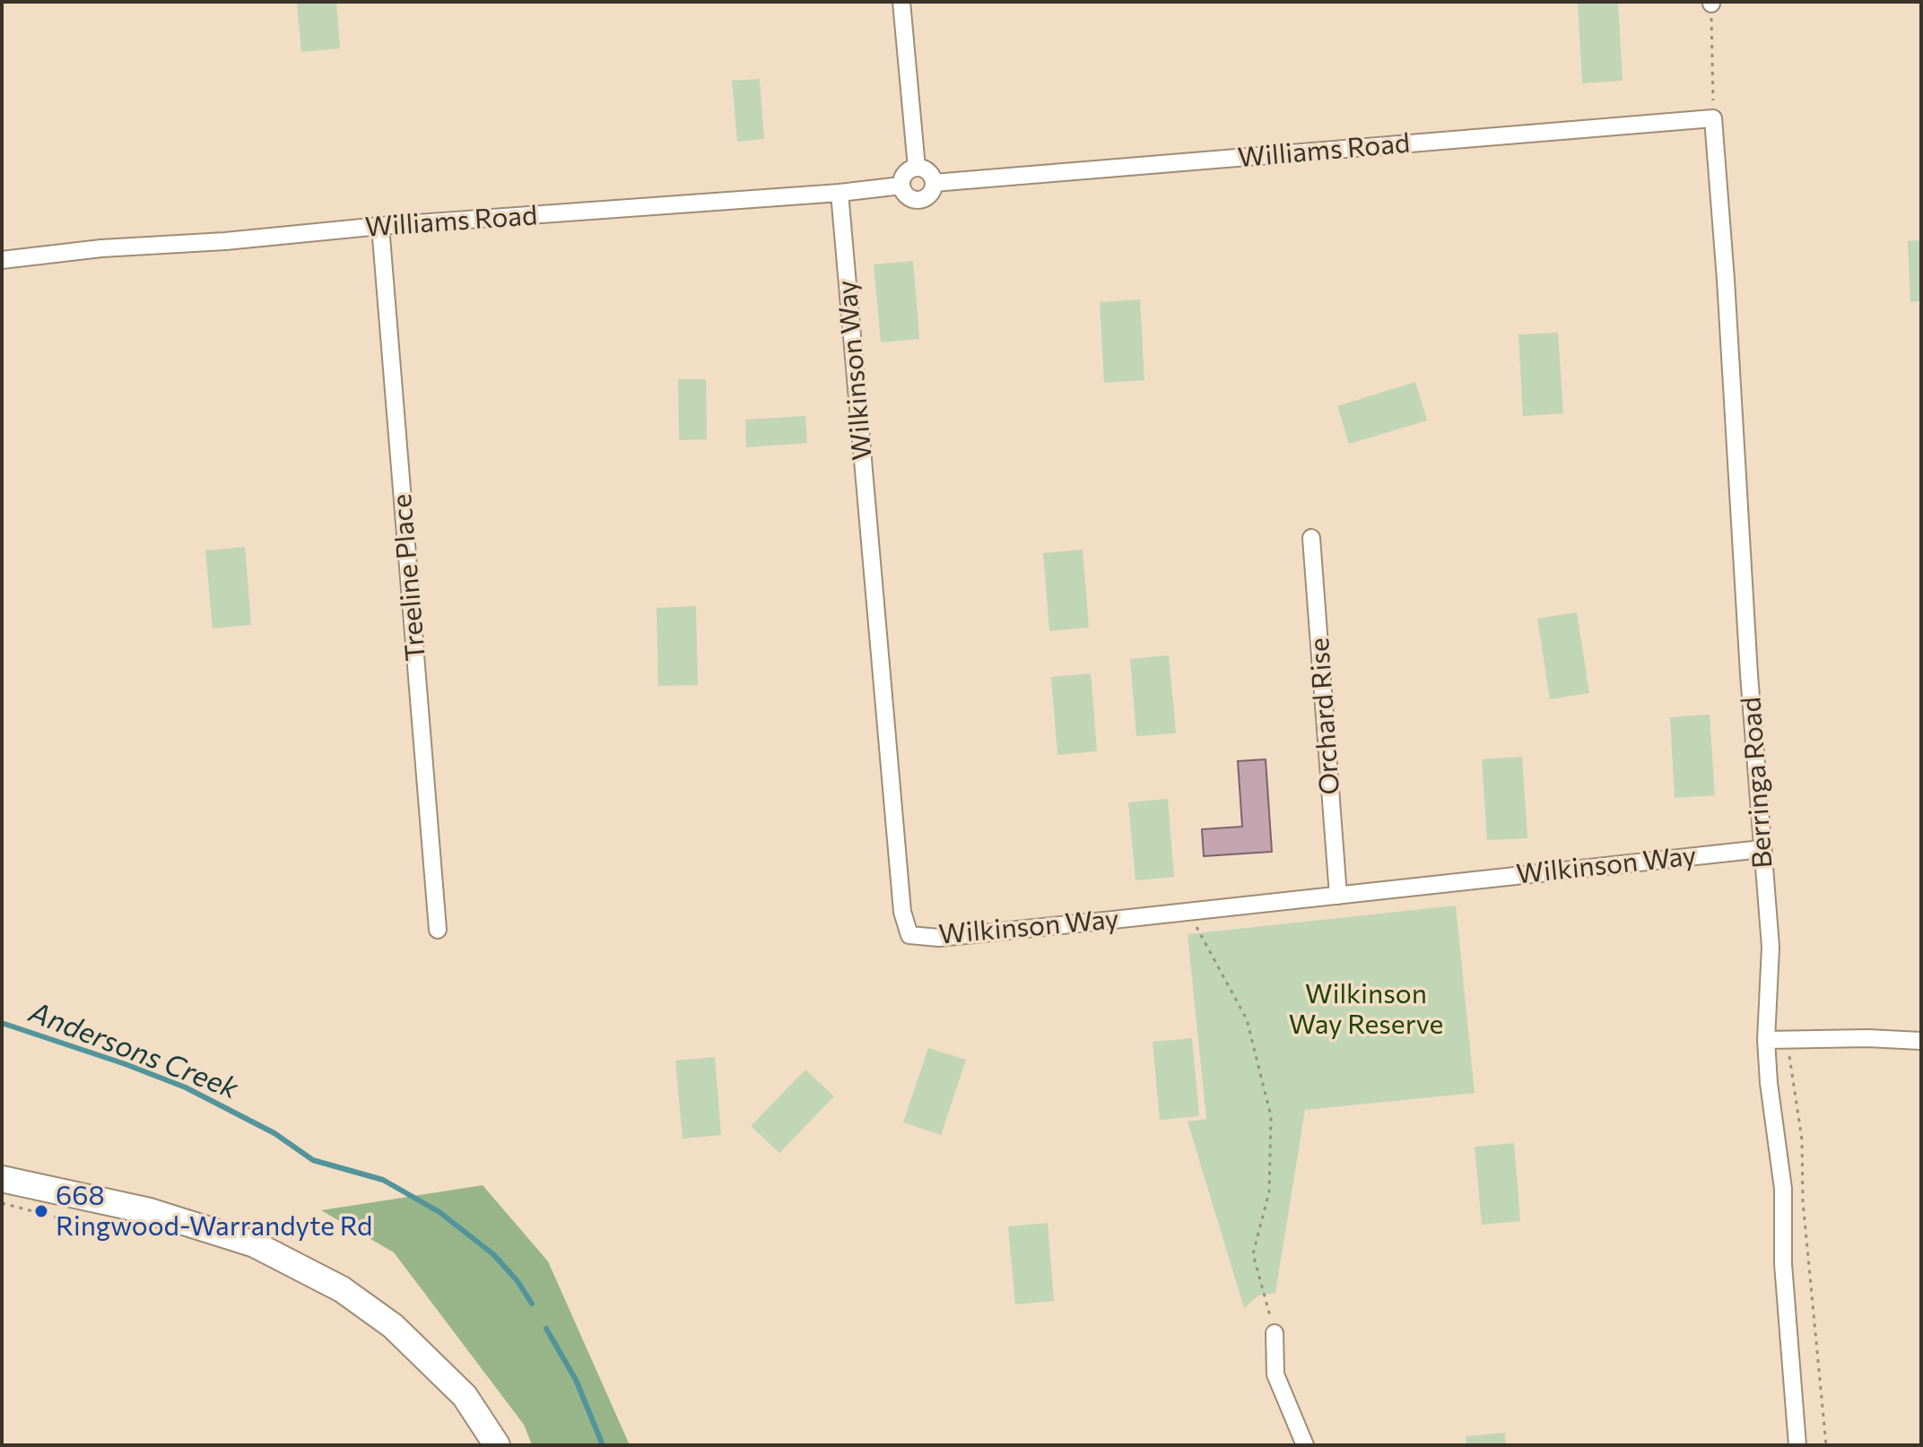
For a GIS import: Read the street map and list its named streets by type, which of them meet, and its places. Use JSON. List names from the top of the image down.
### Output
{
  "streets": {
    "street": [
      "Williams Road",
      "Wilkinson Way",
      "Treeline Place",
      "Orchard Rise",
      "Berringa Road"
    ]
  },
  "crossings": [
    ["Williams Road", "Wilkinson Way"],
    ["Williams Road", "Treeline Place"],
    ["Williams Road", "Berringa Road"],
    ["Wilkinson Way", "Orchard Rise"],
    ["Wilkinson Way", "Berringa Road"]
  ],
  "water": ["Andersons Creek"],
  "parks": ["Wilkinson Way Reserve"],
  "places": ["668 Ringwood-Warrandyte Rd"]
}
